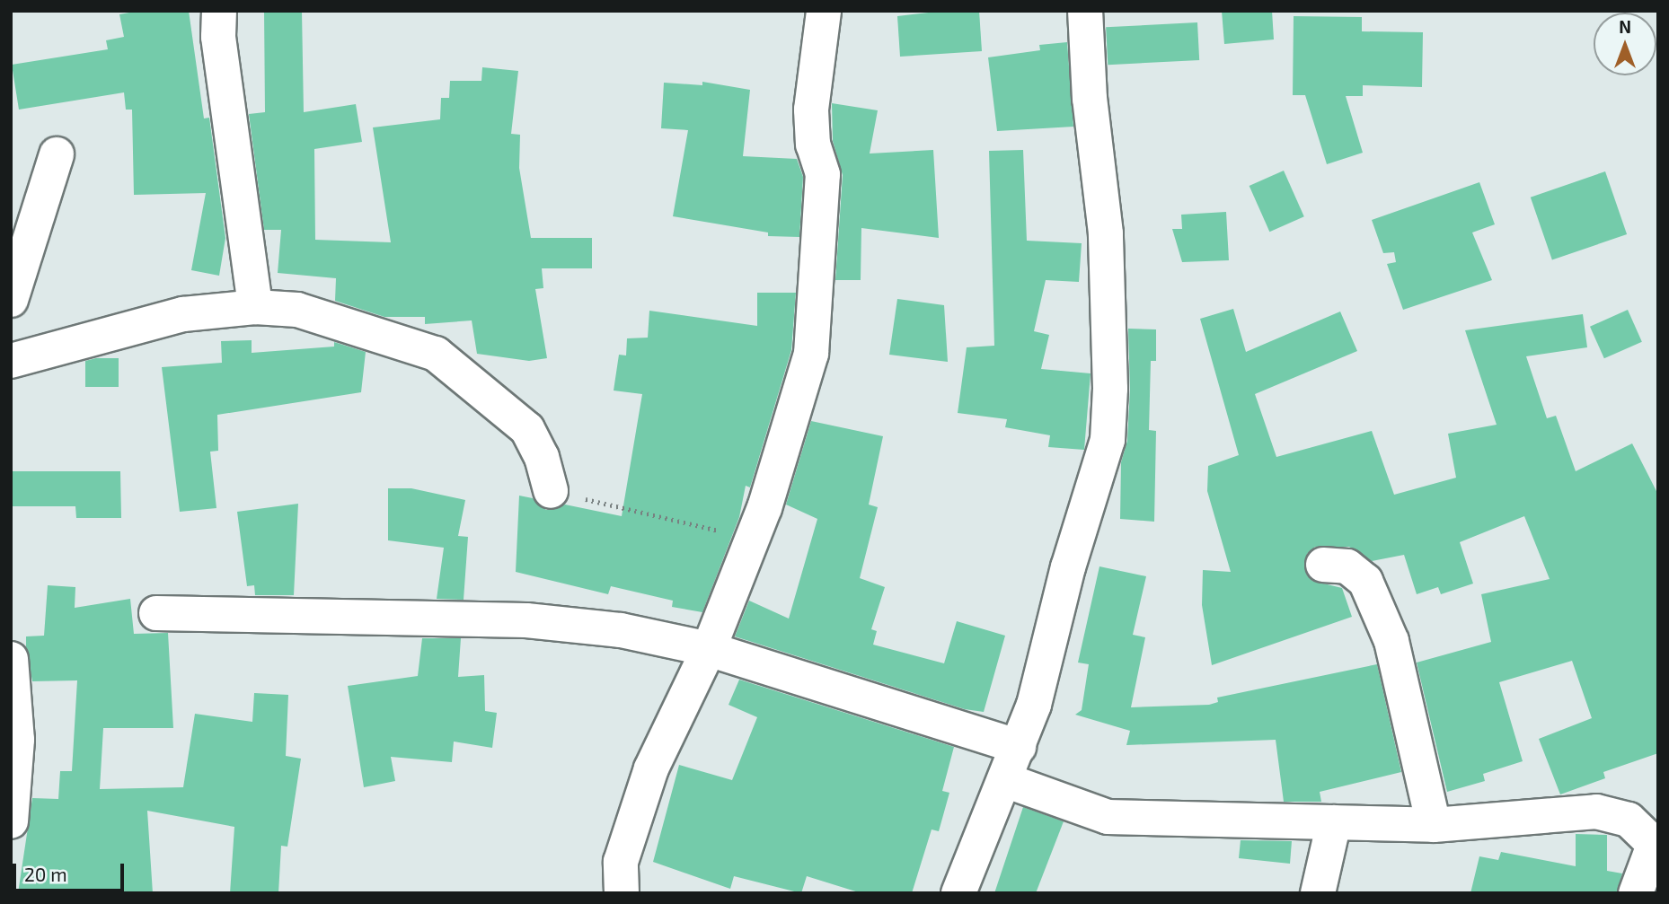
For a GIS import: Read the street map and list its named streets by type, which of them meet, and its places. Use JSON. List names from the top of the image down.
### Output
{
  "scale_bar": "20 m",
  "north": "top"
}
